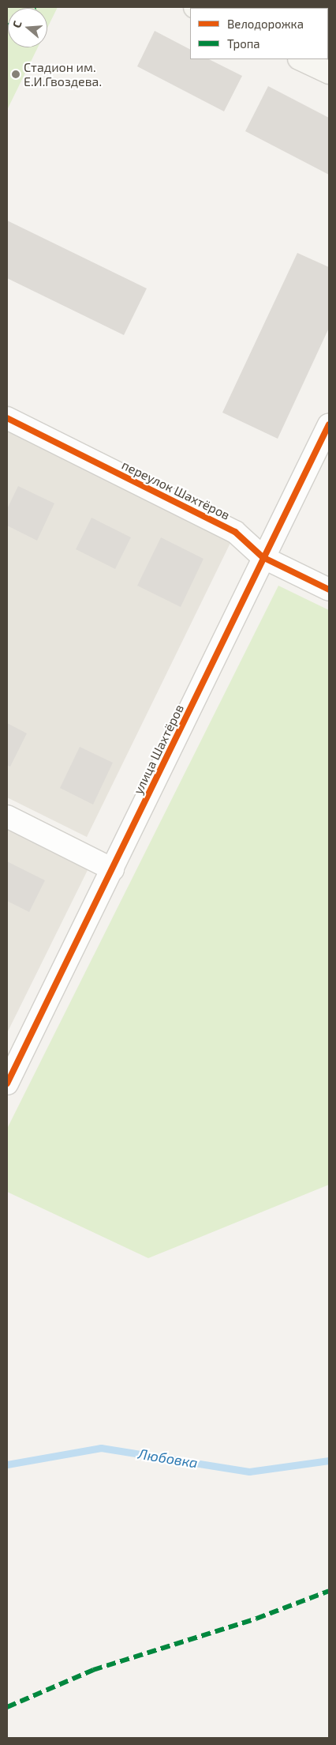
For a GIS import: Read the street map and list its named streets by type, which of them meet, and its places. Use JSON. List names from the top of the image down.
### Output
{
  "streets": {
    "street": ["переулок Шахтёров", "улица Шахтёров"]
  },
  "crossings": [
    ["переулок Шахтёров", "улица Шахтёров"]
  ],
  "water": ["Любовка"],
  "places": ["Стадион им. Е.И.Гвоздева."],
  "legend": ["Велодорожка", "Тропа"],
  "north": "left"
}
